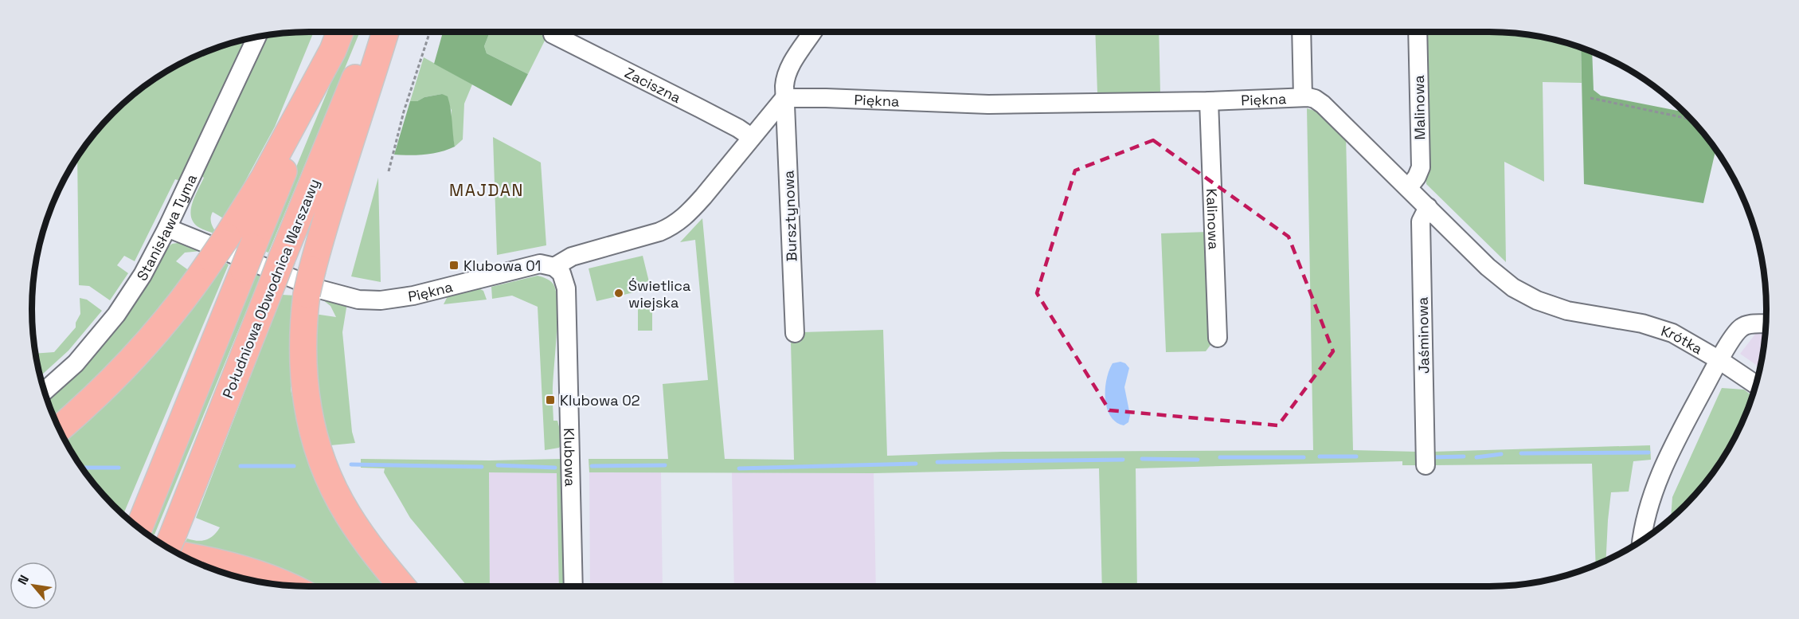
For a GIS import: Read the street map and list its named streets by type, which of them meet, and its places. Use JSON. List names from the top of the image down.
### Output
{
  "streets": {
    "highway": ["Południowa Obwodnica Warszawy"],
    "street": [
      "Zaciszna",
      "Piękna",
      "Malinowa",
      "Bursztynowa",
      "Kalinowa",
      "Stanisława Tyma",
      "Jaśminowa",
      "Krótka",
      "Klubowa"
    ]
  },
  "crossings": [
    ["Zaciszna", "Piękna"],
    ["Piękna", "Malinowa"],
    ["Piękna", "Bursztynowa"],
    ["Piękna", "Kalinowa"],
    ["Piękna", "Stanisława Tyma"],
    ["Piękna", "Jaśminowa"],
    ["Piękna", "Krótka"],
    ["Piękna", "Klubowa"]
  ],
  "districts": ["MAJDAN"],
  "places": {
    "transit": ["Klubowa 01", "Klubowa 02"],
    "other": ["Świetlica wiejska"]
  },
  "north": "top left"
}
